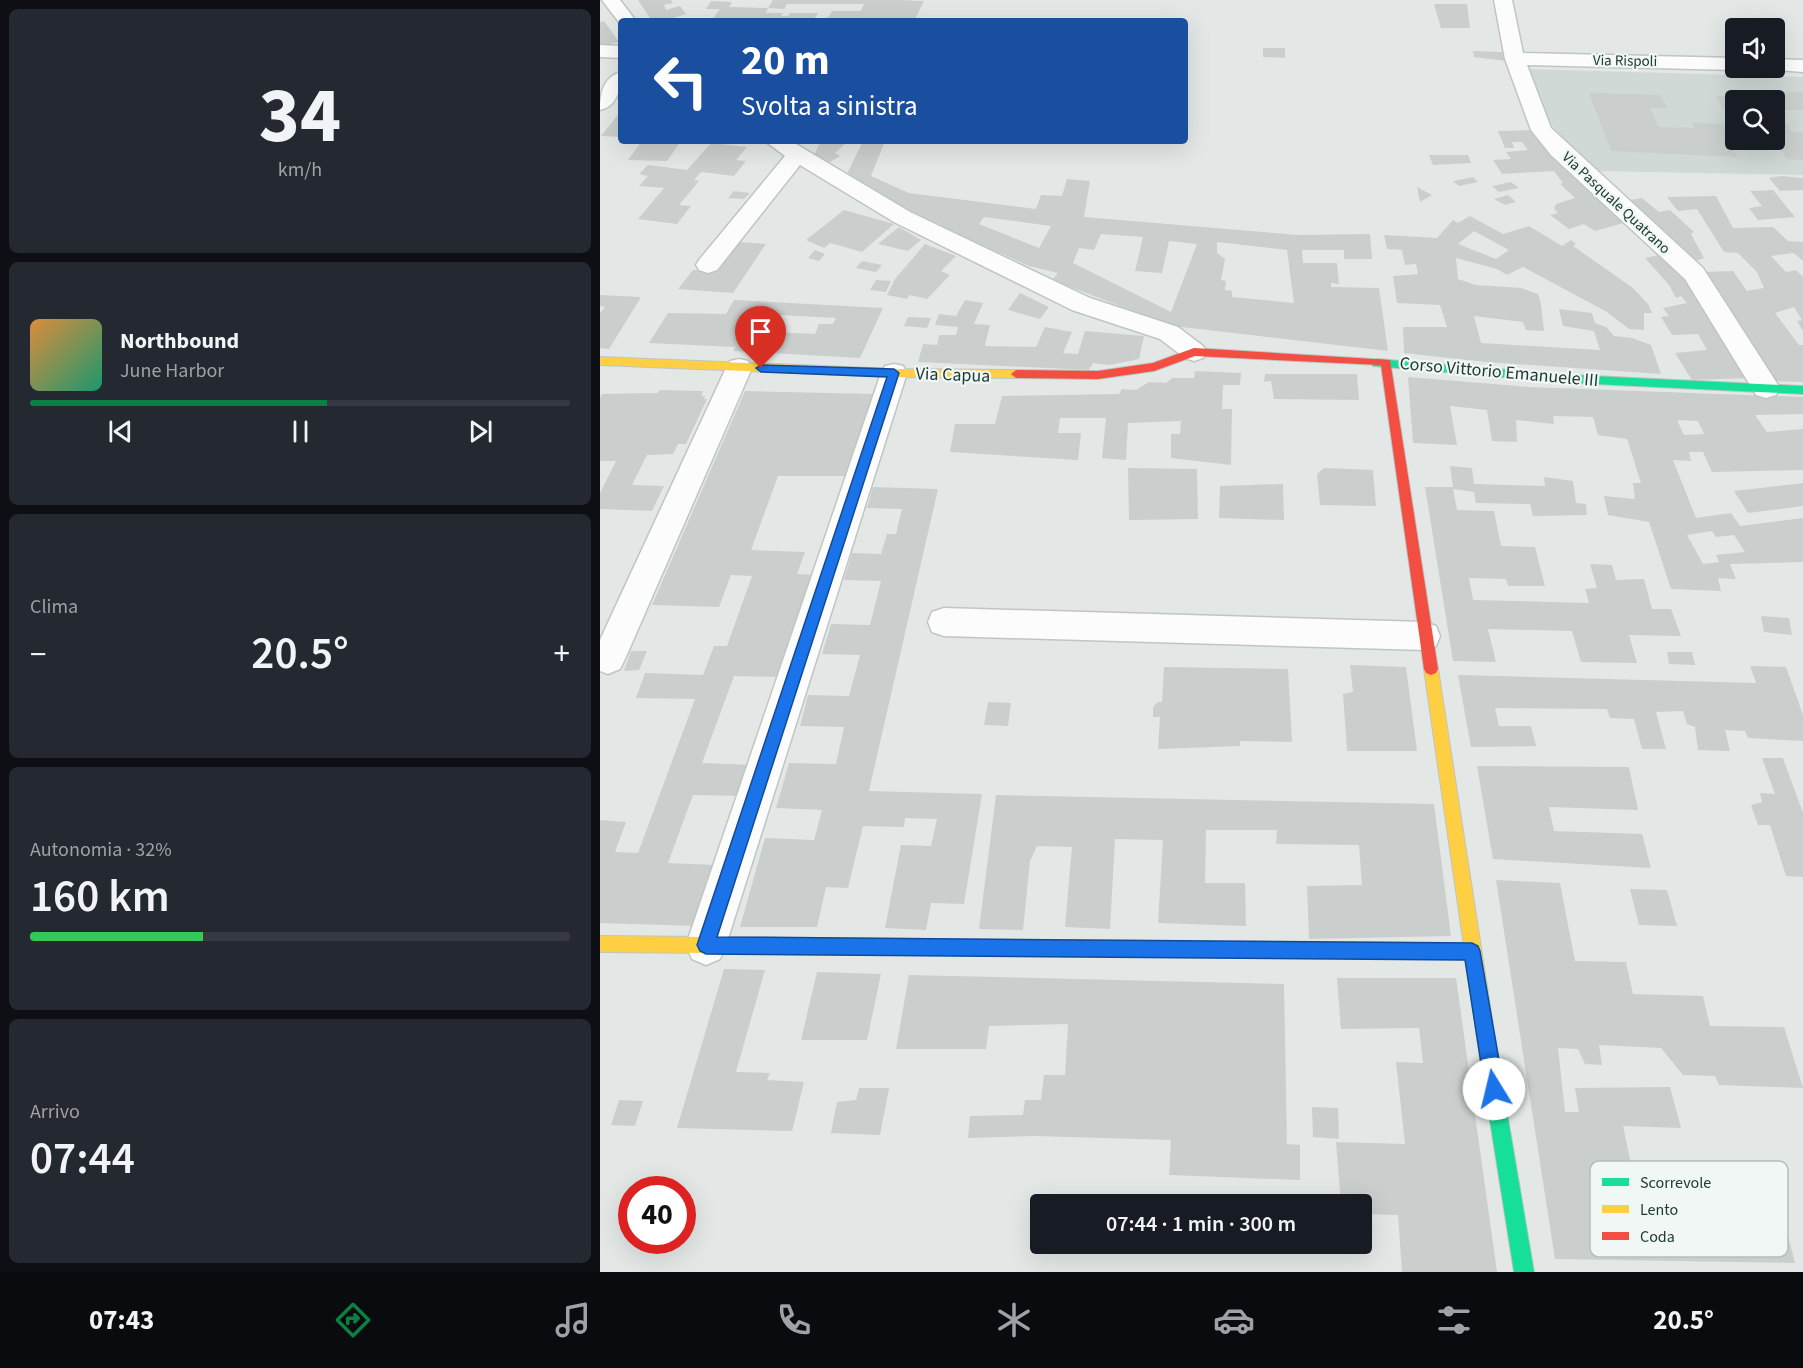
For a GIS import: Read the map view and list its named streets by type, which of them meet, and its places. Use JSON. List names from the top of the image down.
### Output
{
  "streets": {
    "street": [
      "Via Rispoli",
      "Via Pasquale Quatrano",
      "Corso Vittorio Emanuele III",
      "Via Capua"
    ]
  },
  "crossings": [
    ["Via Rispoli", "Via Pasquale Quatrano"],
    ["Via Pasquale Quatrano", "Corso Vittorio Emanuele III"],
    ["Corso Vittorio Emanuele III", "Via Capua"]
  ],
  "legend": ["Scorrevole", "Lento", "Coda"],
  "page": {
    "tile": [
      ["34", "km/h"],
      "Clima",
      ["Autonomia · 32%", "160 km"],
      ["Arrivo", "07:44"]
    ],
    "turn": ["20 m", "Svolta a sinistra"],
    "song": ["Northbound", "June Harbor"],
    "heat": ["−", "20.5°", "+"],
    "limit": "40",
    "trip": "07:44 · 1 min · 300 m",
    "tabs": ["07:43", "20.5°"]
  }
}
